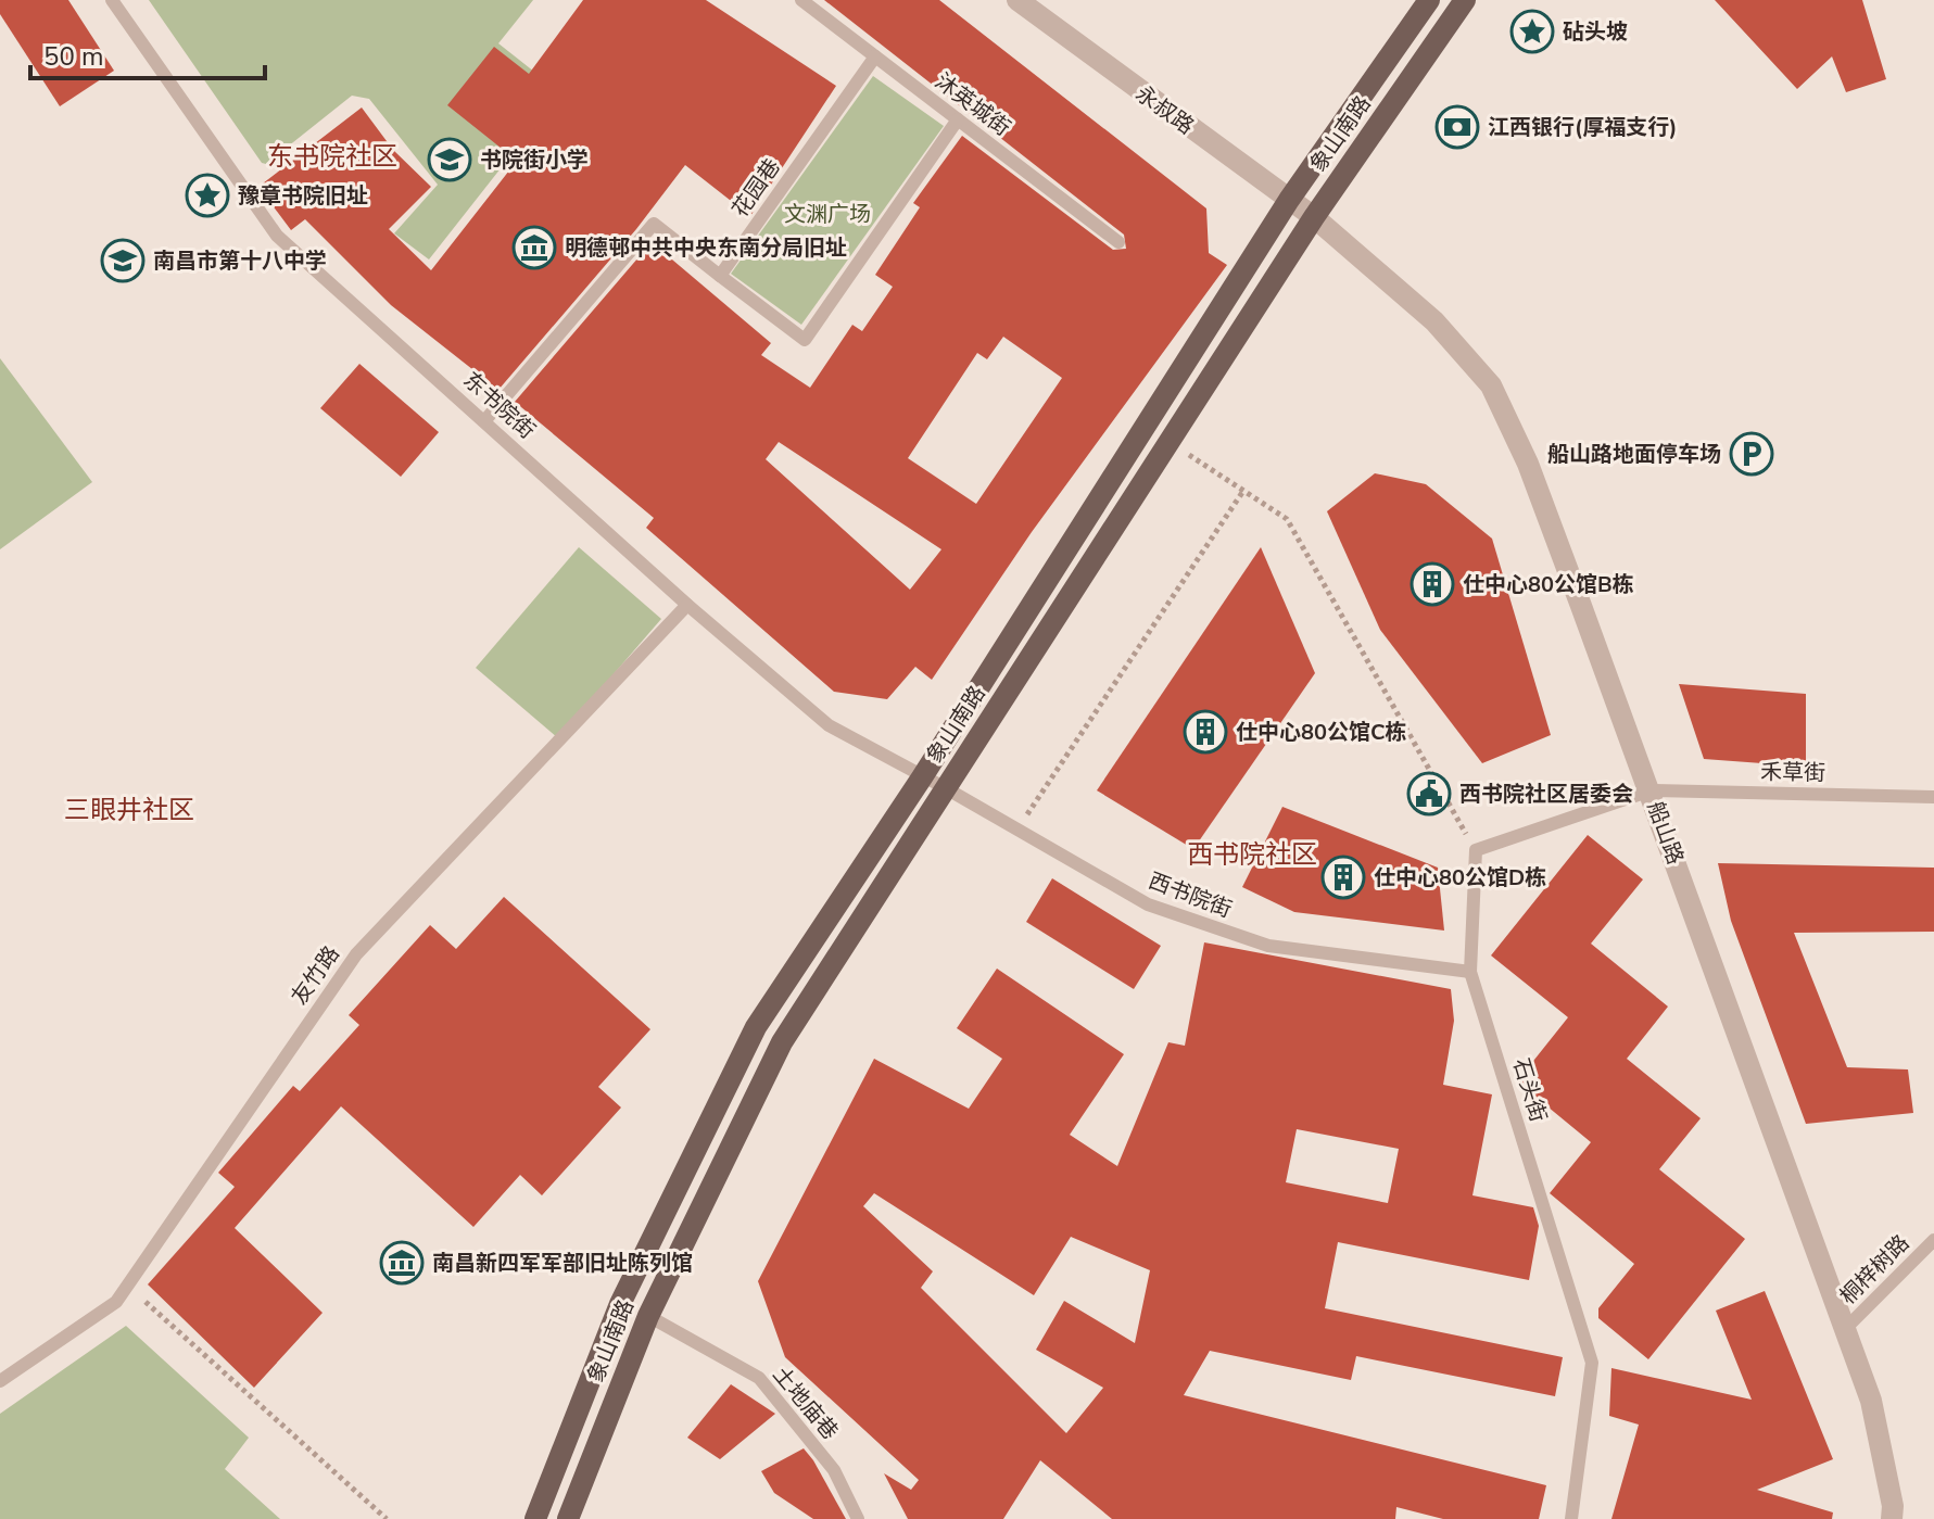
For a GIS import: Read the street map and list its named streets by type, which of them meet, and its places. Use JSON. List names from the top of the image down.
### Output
{
  "streets": {
    "main road": ["象山南路"],
    "street": ["永叔路", "船山路"],
    "lane": [
      "沐英城街",
      "花园巷",
      "东书院街",
      "禾草街",
      "西书院街",
      "友竹路",
      "石头街",
      "桐梓树路",
      "土地庙巷"
    ]
  },
  "crossings": [
    ["沐英城街", "花园巷"],
    ["永叔路", "象山南路"],
    ["永叔路", "船山路"],
    ["象山南路", "东书院街"],
    ["象山南路", "船山路"],
    ["象山南路", "西书院街"],
    ["象山南路", "土地庙巷"],
    ["东书院街", "西书院街"],
    ["东书院街", "友竹路"],
    ["禾草街", "船山路"],
    ["船山路", "桐梓树路"],
    ["西书院街", "石头街"]
  ],
  "districts": ["东书院社区", "三眼井社区", "西书院社区"],
  "parks": ["文渊广场"],
  "places": {
    "place": ["砧头坡", "豫章书院旧址"],
    "bank": ["江西银行(厚福支行)"],
    "school or university": ["书院街小学", "南昌市第十八中学"],
    "museum": ["明德邨中共中央东南分局旧址", "南昌新四军军部旧址陈列馆"],
    "parking": ["船山路地面停车场"],
    "building": ["仕中心80公馆B栋", "仕中心80公馆C栋", "仕中心80公馆D栋"],
    "public building": ["西书院社区居委会"]
  },
  "scale_bar": "50 m"
}
